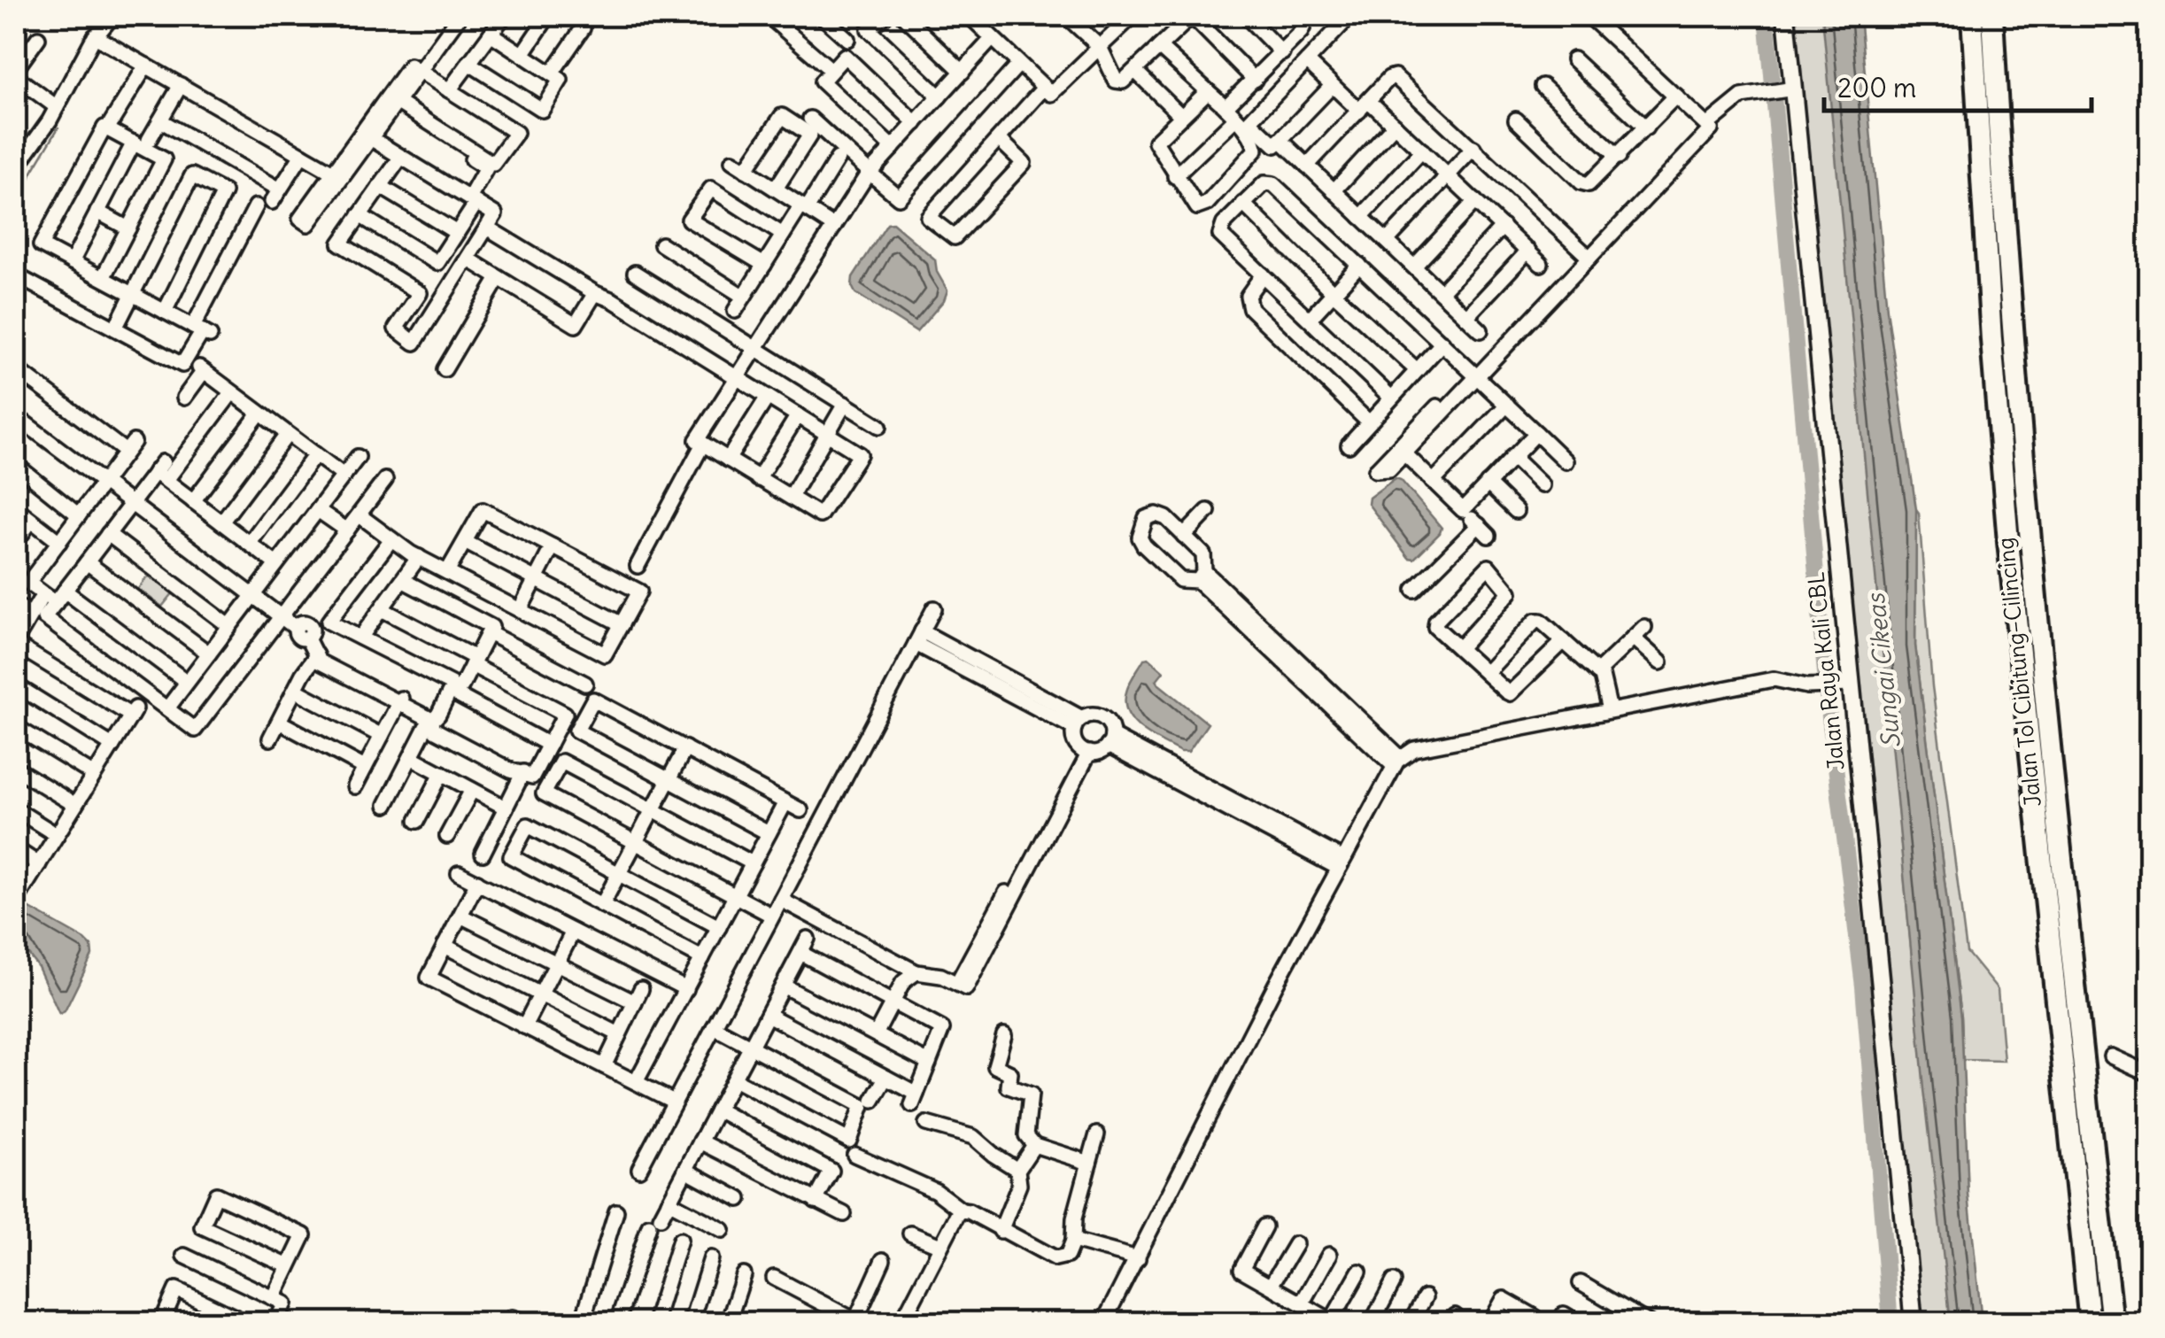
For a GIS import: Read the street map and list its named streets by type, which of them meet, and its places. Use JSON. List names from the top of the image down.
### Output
{
  "streets": {
    "highway": ["Jalan Tol Cibitung–Cilincing"],
    "main road": ["Jalan Raya Kali CBL"]
  },
  "water": ["Sungai Cikeas"],
  "scale_bar": "200 m"
}
